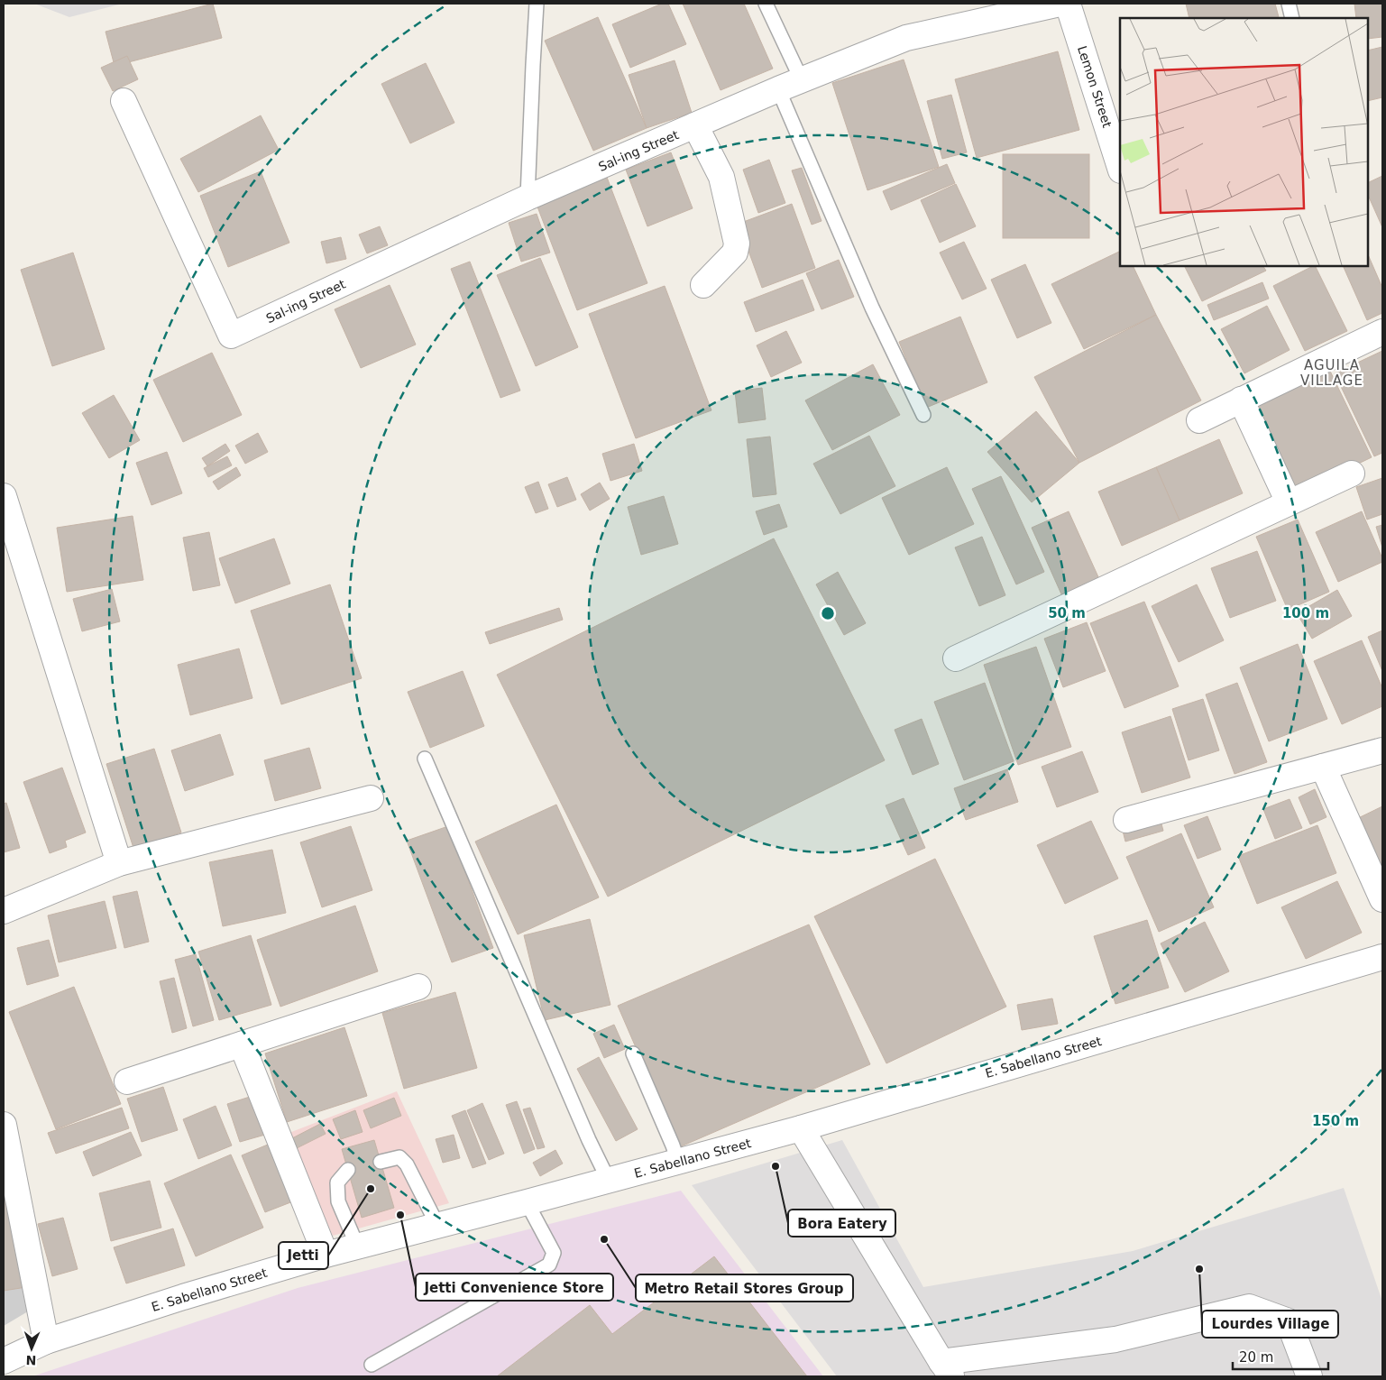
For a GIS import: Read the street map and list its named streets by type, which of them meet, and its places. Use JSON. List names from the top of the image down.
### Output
{
  "streets": {
    "street": ["Lemon Street", "Sal-ing Street", "E. Sabellano Street"]
  },
  "districts": ["AGUILA VILLAGE"],
  "places": [
    "Bora Eatery",
    "Jetti",
    "Jetti Convenience Store",
    "Metro Retail Stores Group",
    "Lourdes Village"
  ],
  "scale_bar": "20 m",
  "north": "bottom",
  "rings": ["50 m", "100 m", "150 m"]
}
